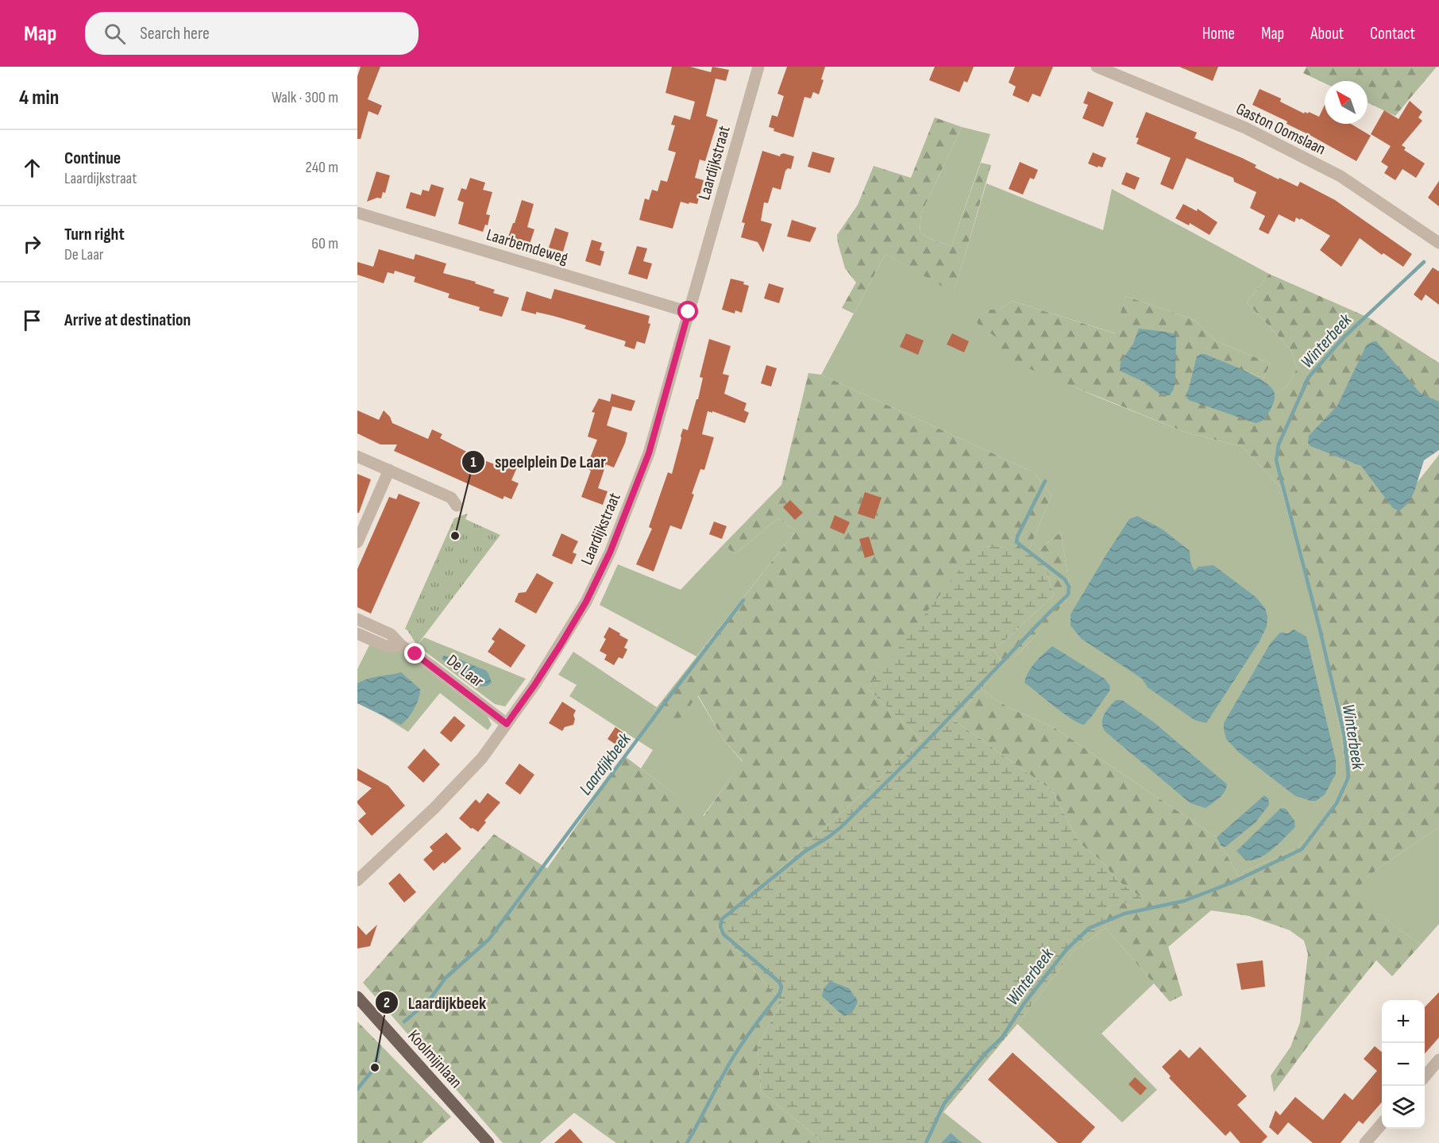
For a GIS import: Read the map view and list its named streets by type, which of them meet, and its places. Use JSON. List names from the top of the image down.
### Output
{
  "streets": {
    "main road": ["Koolmijnlaan"],
    "street": [
      "Gaston Oomslaan",
      "Laardijkstraat",
      "Laarbemdeweg",
      "De Laar"
    ]
  },
  "crossings": [
    ["Laardijkstraat", "Laarbemdeweg"],
    ["Laardijkstraat", "De Laar"]
  ],
  "water": ["Winterbeek", "Laardijkbeek"],
  "places": ["speelplein De Laar", "Laardijkbeek"],
  "north": "top left",
  "page": {
    "header": "Map",
    "search": "Search here",
    "nav": [
      "Home",
      "Map",
      "About",
      "Contact"
    ],
    "heading": ["4 min", "Walk · 300 m"],
    "list": [
      ["Continue", "Laardijkstraat", "240 m"],
      ["Turn right", "De Laar", "60 m"],
      "Arrive at destination"
    ],
    "map_buttons": ["+", "−"]
  }
}
